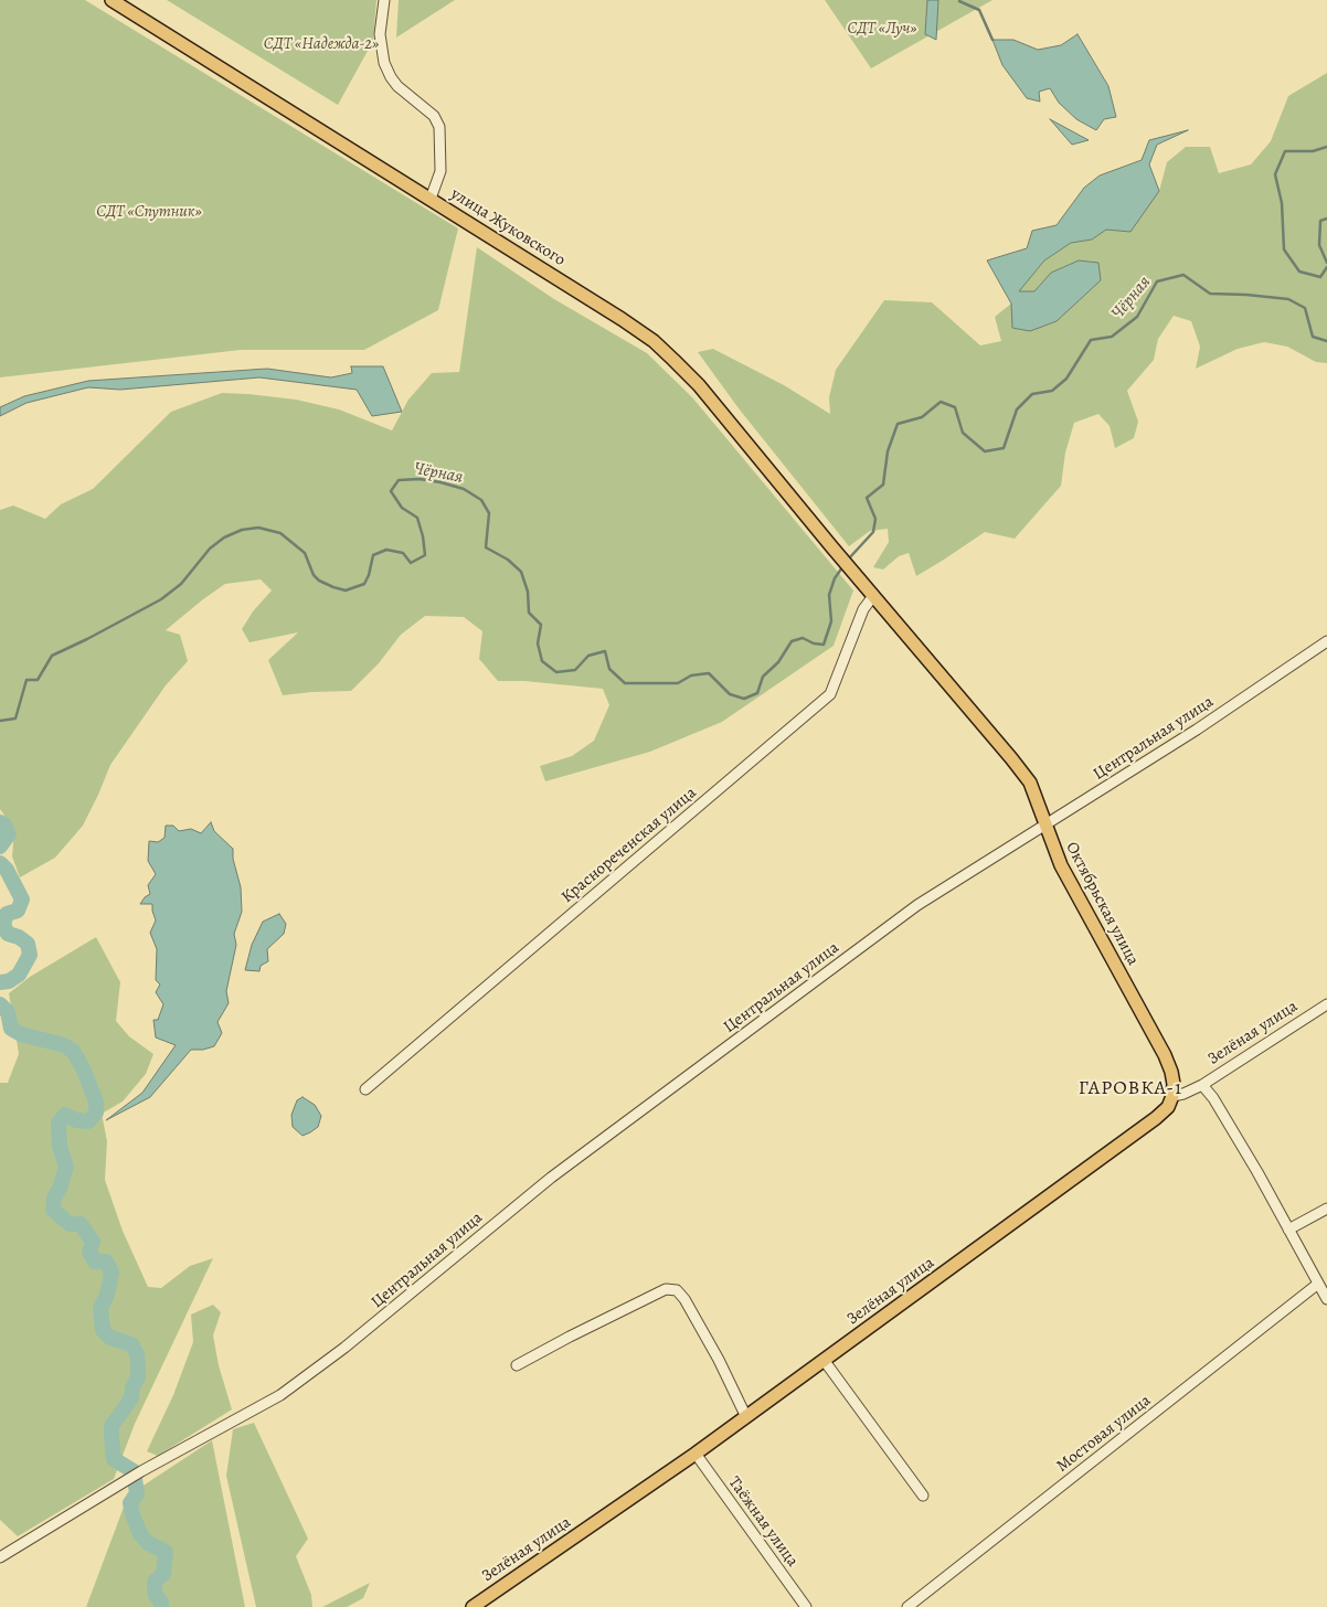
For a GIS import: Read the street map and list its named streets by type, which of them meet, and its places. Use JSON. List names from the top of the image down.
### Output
{
  "streets": {
    "main road": ["улица Жуковского", "Октябрьская улица", "Зелёная улица"],
    "street": [
      "Центральная улица",
      "Краснореченская улица",
      "Мостовая улица",
      "Таёжная улица"
    ]
  },
  "crossings": [
    ["улица Жуковского", "Октябрьская улица"],
    ["Центральная улица", "Октябрьская улица"],
    ["Краснореченская улица", "Октябрьская улица"],
    ["Октябрьская улица", "Зелёная улица"],
    ["Зелёная улица", "Таёжная улица"]
  ],
  "districts": ["ГАРОВКА-1"],
  "water": ["Чёрная"],
  "parks": ["СДТ «Луч»", "СДТ «Надежда-2»", "СДТ «Спутник»"]
}
